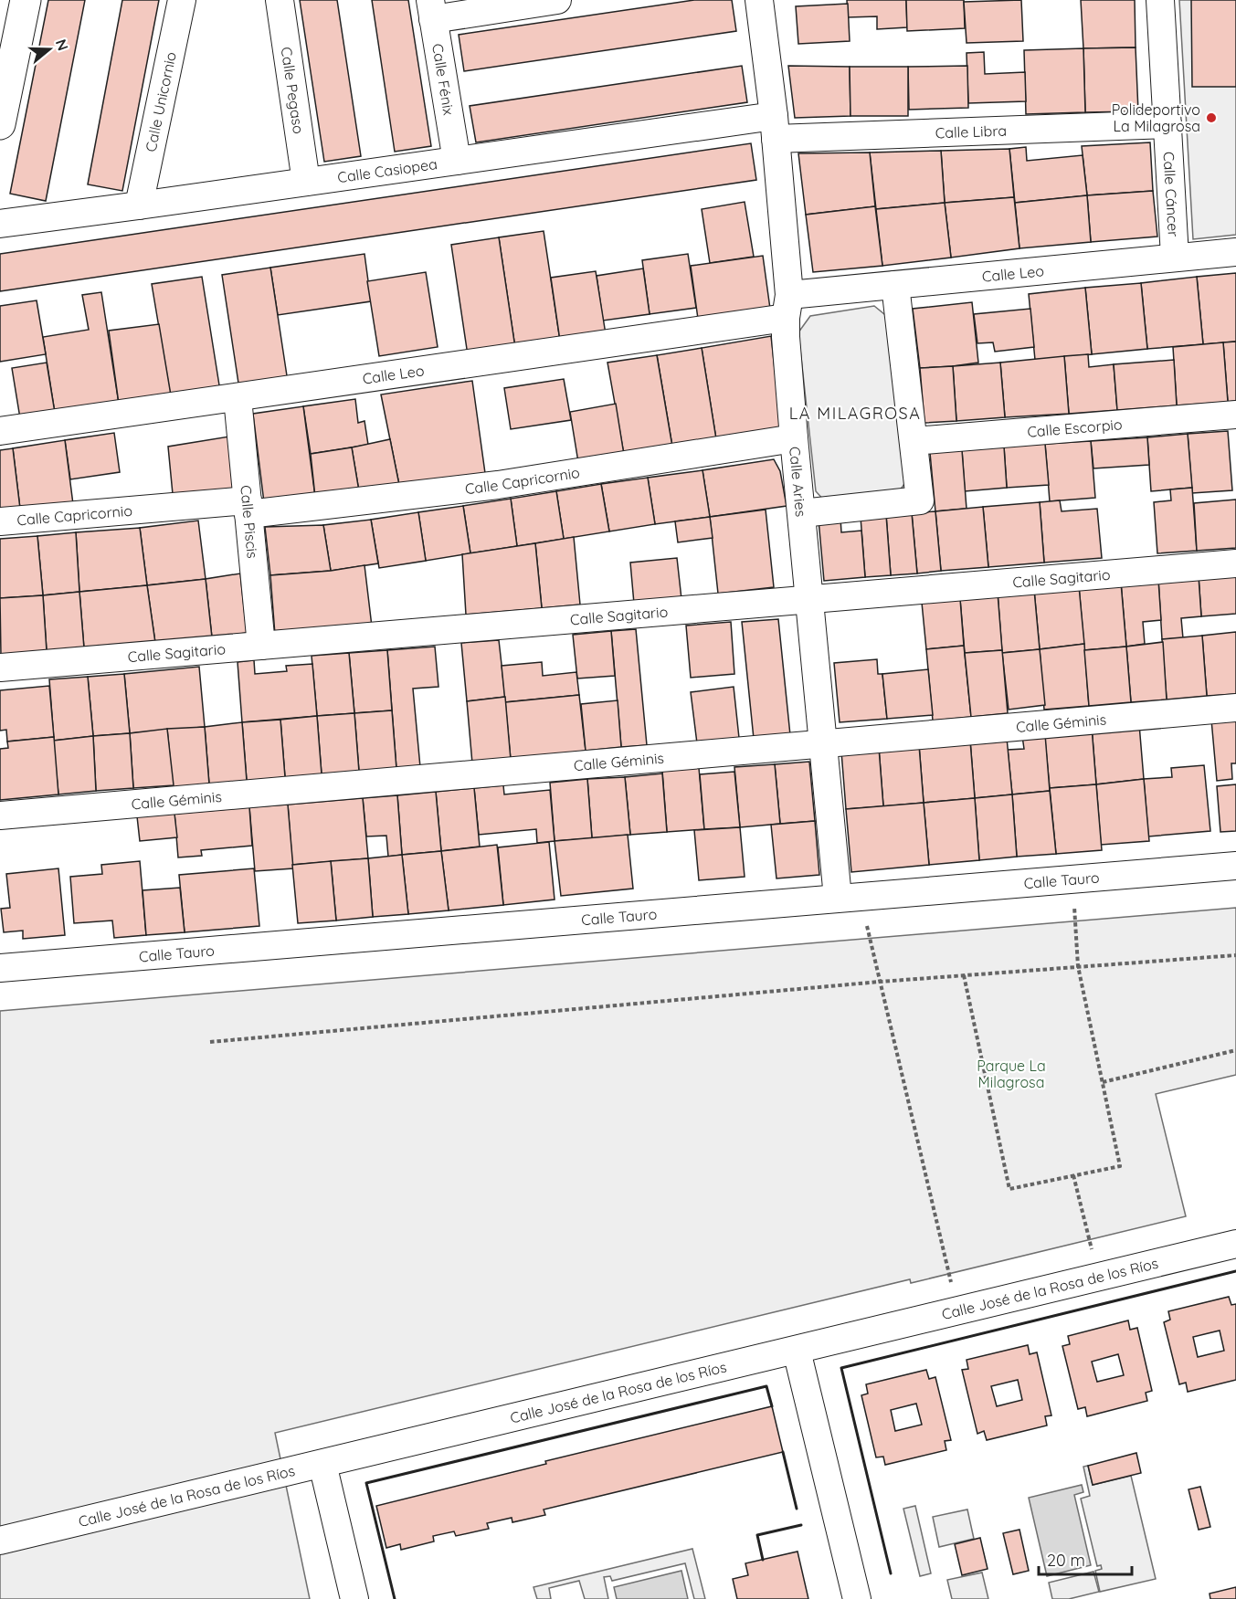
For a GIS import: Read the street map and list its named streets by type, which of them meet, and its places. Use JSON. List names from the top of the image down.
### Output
{
  "streets": {
    "street": [
      "Calle Fénix",
      "Calle Pegaso",
      "Calle Unicornio",
      "Calle Libra",
      "Calle Casiopea",
      "Calle Cáncer",
      "Calle Leo",
      "Calle Escorpio",
      "Calle Capricornio",
      "Calle Aries",
      "Calle Piscis",
      "Calle Sagitario",
      "Calle Géminis",
      "Calle Tauro",
      "Calle José de la Rosa de los Ríos"
    ]
  },
  "crossings": [
    ["Calle Fénix", "Calle Casiopea"],
    ["Calle Pegaso", "Calle Casiopea"],
    ["Calle Unicornio", "Calle Casiopea"],
    ["Calle Libra", "Calle Casiopea"],
    ["Calle Libra", "Calle Cáncer"],
    ["Calle Libra", "Calle Aries"],
    ["Calle Casiopea", "Calle Aries"],
    ["Calle Cáncer", "Calle Leo"],
    ["Calle Leo", "Calle Aries"],
    ["Calle Leo", "Calle Piscis"],
    ["Calle Capricornio", "Calle Aries"],
    ["Calle Capricornio", "Calle Piscis"],
    ["Calle Aries", "Calle Sagitario"],
    ["Calle Aries", "Calle Géminis"],
    ["Calle Aries", "Calle Tauro"],
    ["Calle Piscis", "Calle Sagitario"]
  ],
  "districts": ["LA MILAGROSA"],
  "parks": ["Parque La Milagrosa"],
  "places": ["Polideportivo La Milagrosa"],
  "scale_bar": "20 m",
  "north": "right"
}
